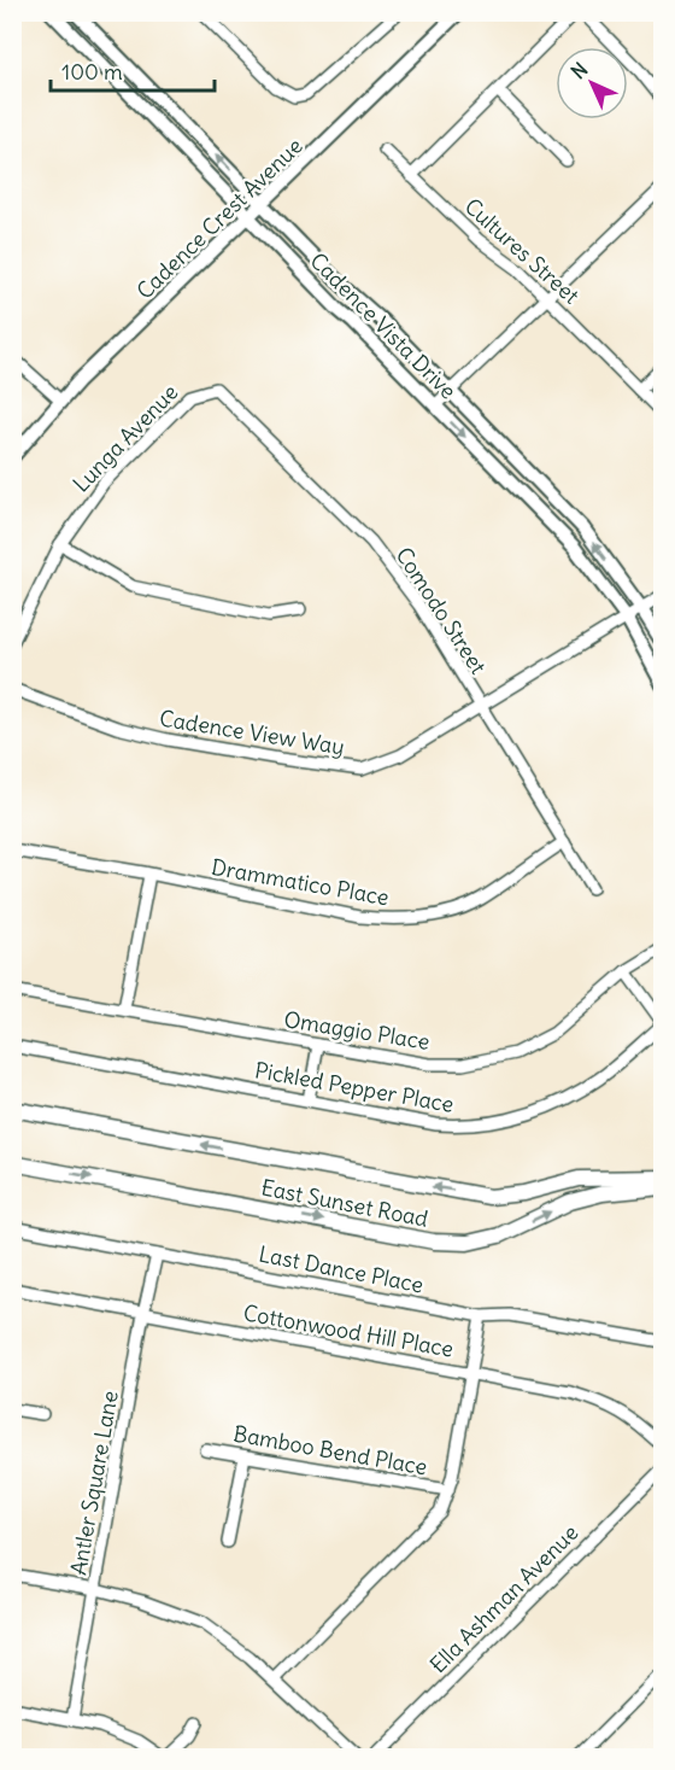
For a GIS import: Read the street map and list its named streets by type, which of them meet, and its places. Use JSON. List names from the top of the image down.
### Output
{
  "streets": {
    "main road": ["East Sunset Road"],
    "street": [
      "Cadence Crest Avenue",
      "Cultures Street",
      "Cadence Vista Drive",
      "Lunga Avenue",
      "Comodo Street",
      "Cadence View Way",
      "Drammatico Place",
      "Omaggio Place",
      "Pickled Pepper Place",
      "Last Dance Place",
      "Cottonwood Hill Place",
      "Bamboo Bend Place",
      "Antler Square Lane",
      "Ella Ashman Avenue"
    ]
  },
  "crossings": [
    ["Cadence Crest Avenue", "Cadence Vista Drive"],
    ["Cadence Vista Drive", "Cadence View Way"],
    ["Lunga Avenue", "Comodo Street"],
    ["Comodo Street", "Cadence View Way"],
    ["Comodo Street", "Drammatico Place"],
    ["Last Dance Place", "Antler Square Lane"],
    ["Cottonwood Hill Place", "Antler Square Lane"]
  ],
  "scale_bar": "100 m",
  "north": "top left"
}
